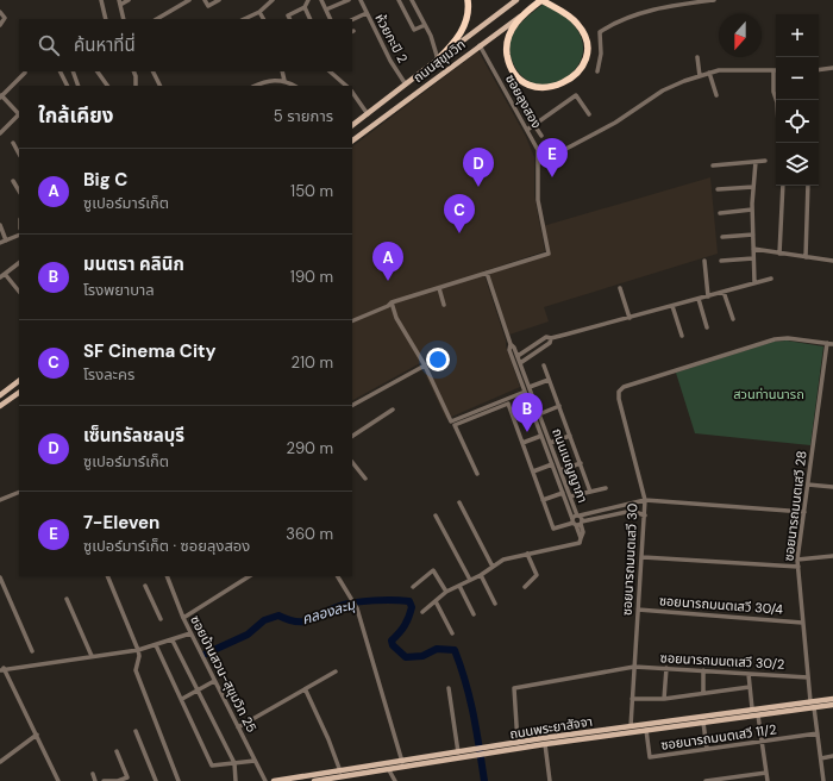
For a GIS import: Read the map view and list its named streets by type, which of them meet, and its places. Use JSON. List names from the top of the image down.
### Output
{
  "streets": {
    "highway": ["ถนนสุขุมวิท"],
    "main road": ["ถนนพระยาสัจจา"],
    "street": [
      "ห้วยกะปิ 2",
      "ซอยลุงสอง",
      "ถนนเบญญาภา",
      "ซอยนารถมนตเสวี 28",
      "ซอยนารถมนตเสวี 30",
      "ซอยนารถมนตเสวี 30/4",
      "ซอยนารถมนตเสวี 30/2",
      "ซอยบ้านสวน-สุขุมวิท 25",
      "ซอยนารถมนตเสวี 11/2"
    ]
  },
  "crossings": [
    ["ห้วยกะปิ 2", "ถนนสุขุมวิท"],
    ["ถนนสุขุมวิท", "ซอยลุงสอง"],
    ["ซอยลุงสอง", "ถนนเบญญาภา"],
    ["ซอยนารถมนตเสวี 28", "ซอยนารถมนตเสวี 30"],
    ["ซอยนารถมนตเสวี 28", "ซอยนารถมนตเสวี 30/4"],
    ["ซอยนารถมนตเสวี 28", "ซอยนารถมนตเสวี 30/2"],
    ["ซอยนารถมนตเสวี 28", "ถนนพระยาสัจจา"],
    ["ซอยนารถมนตเสวี 30", "ซอยนารถมนตเสวี 30/4"],
    ["ซอยนารถมนตเสวี 30", "ซอยนารถมนตเสวี 30/2"],
    ["ซอยนารถมนตเสวี 30", "ถนนพระยาสัจจา"],
    ["ซอยนารถมนตเสวี 30/2", "ถนนพระยาสัจจา"],
    ["ถนนพระยาสัจจา", "ซอยนารถมนตเสวี 11/2"]
  ],
  "water": ["คลองละมุ"],
  "parks": ["สวนท่านนารถ"],
  "north": "bottom",
  "page": {
    "map_buttons": ["+", "−"],
    "search": "ค้นหาที่นี่",
    "heading": ["ใกล้เคียง", "5 รายการ"],
    "pins": [
      "E",
      "D",
      "C",
      "A",
      "B"
    ],
    "list": [
      {
        "mark": "A",
        "name": "Big C",
        "note": "ซูเปอร์มาร์เก็ต",
        "value": "150 m"
      },
      {
        "mark": "B",
        "name": "มนตรา คลินิก",
        "note": "โรงพยาบาล",
        "value": "190 m"
      },
      {
        "mark": "C",
        "name": "SF Cinema City",
        "note": "โรงละคร",
        "value": "210 m"
      },
      {
        "mark": "D",
        "name": "เซ็นทรัลชลบุรี",
        "note": "ซูเปอร์มาร์เก็ต",
        "value": "290 m"
      },
      {
        "mark": "E",
        "name": "7-Eleven",
        "note": "ซูเปอร์มาร์เก็ต · ซอยลุงสอง",
        "value": "360 m"
      }
    ]
  }
}
